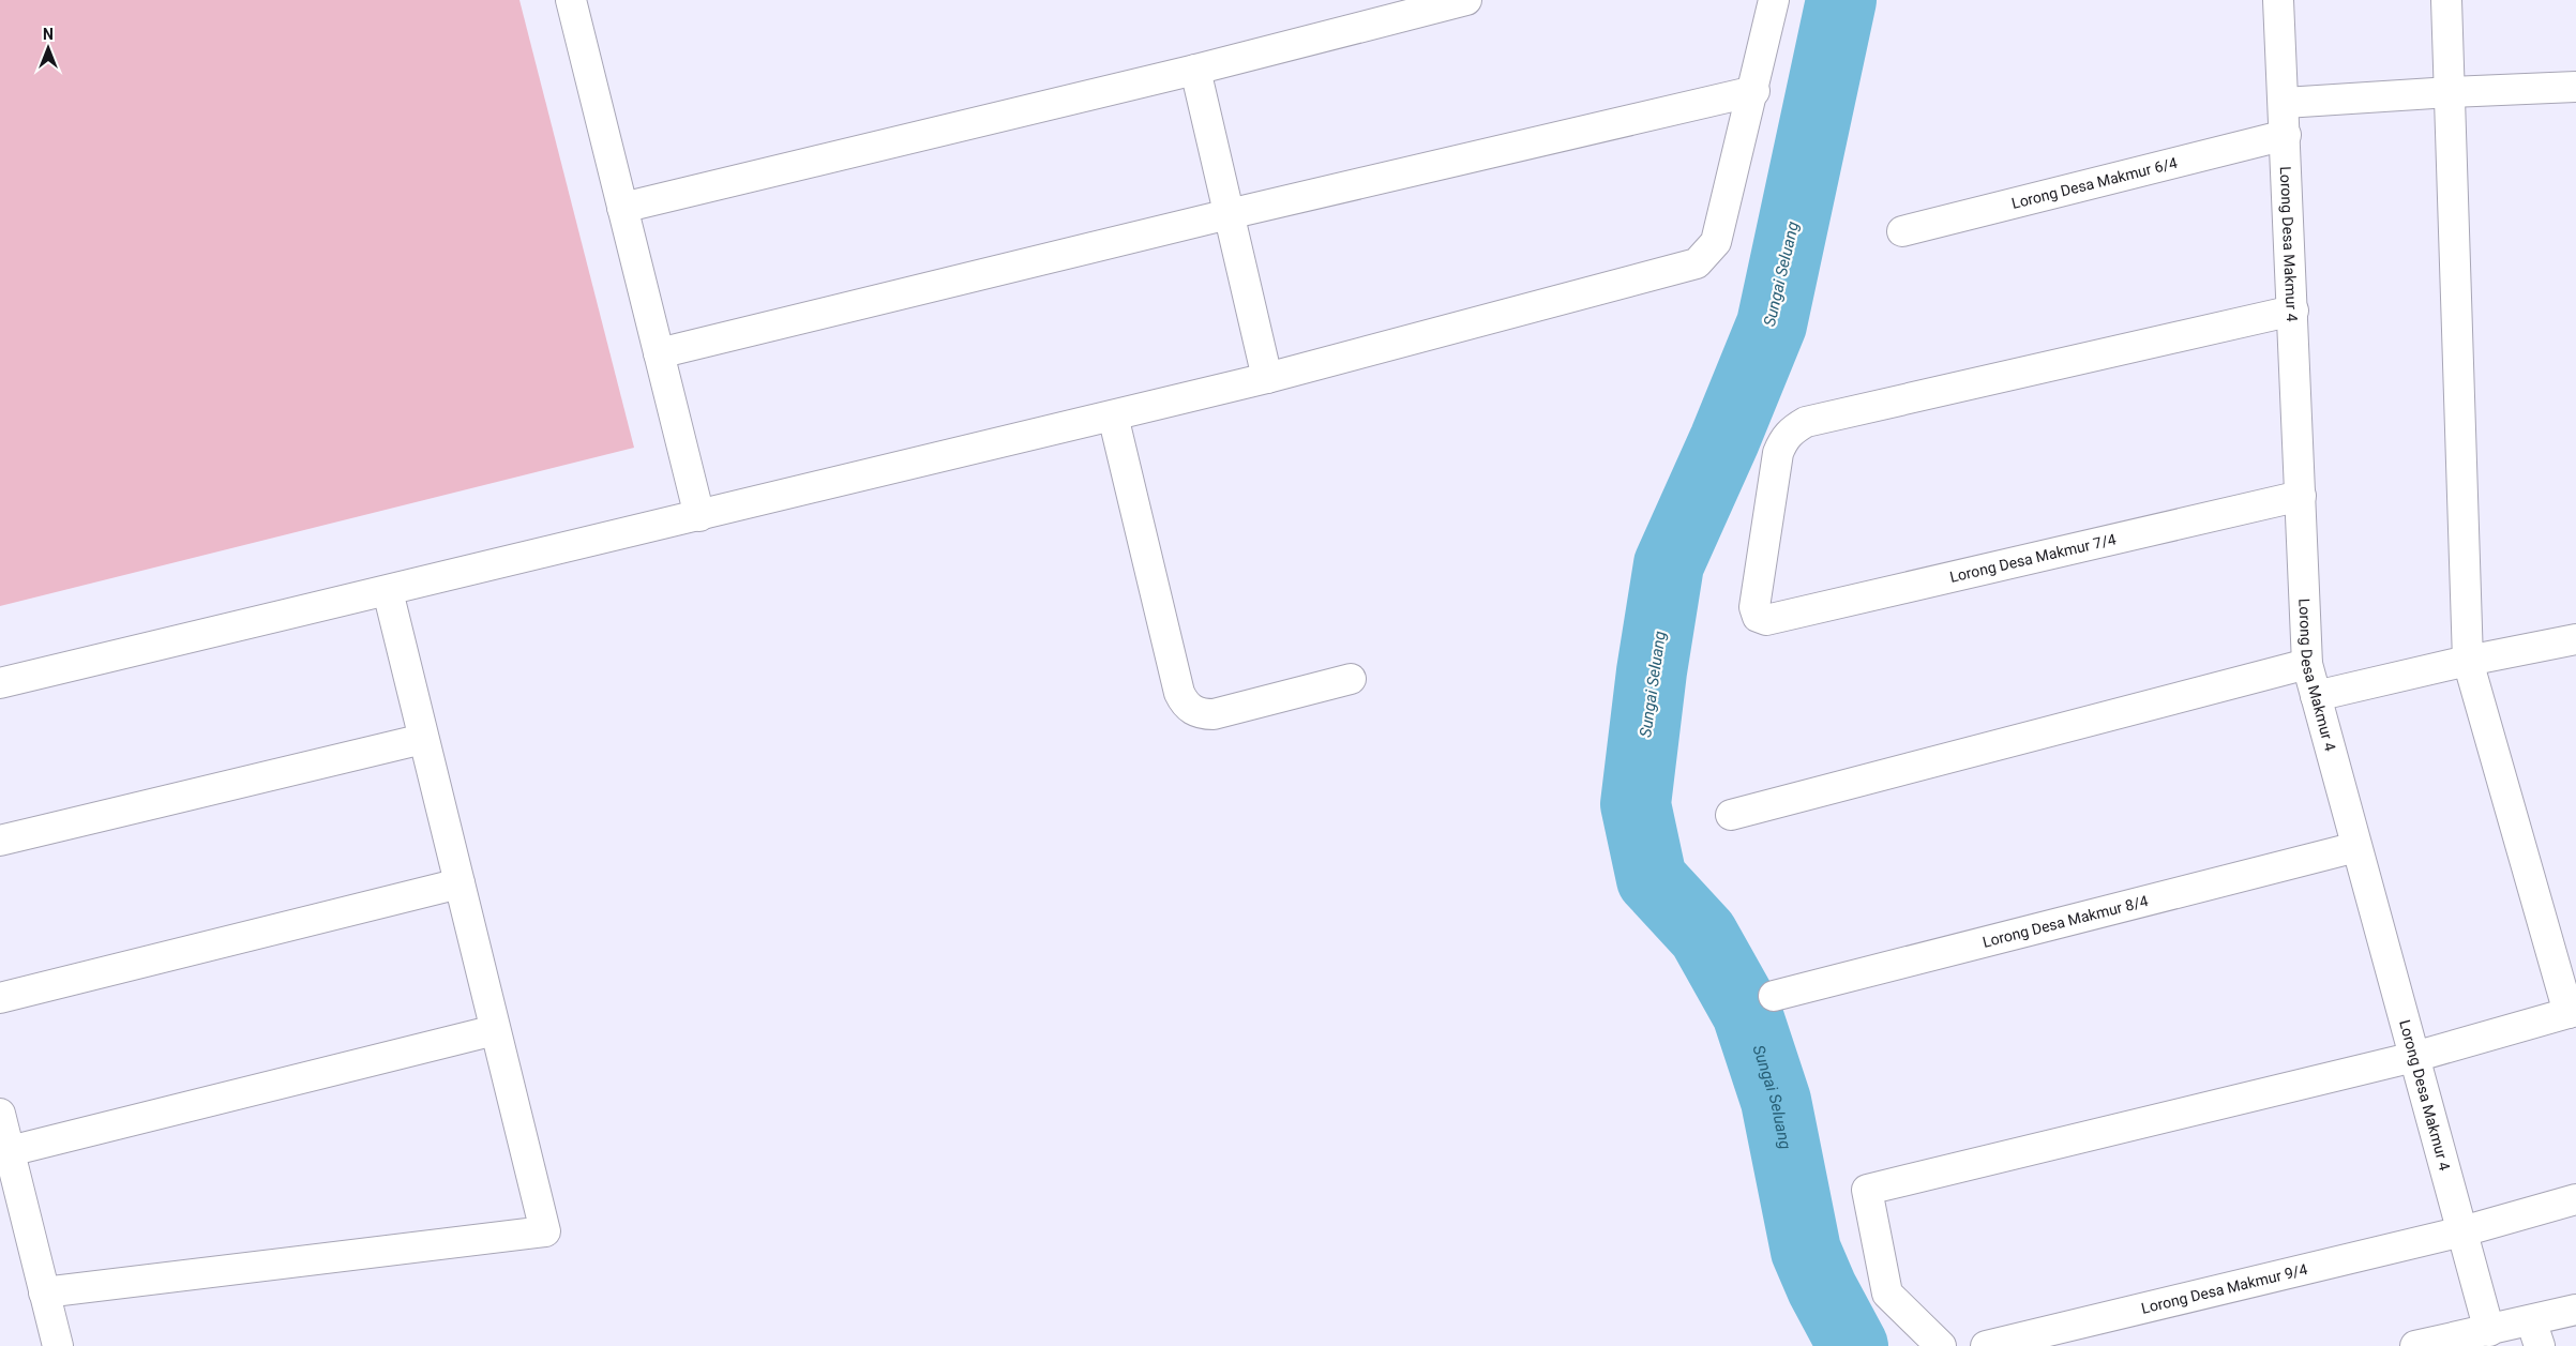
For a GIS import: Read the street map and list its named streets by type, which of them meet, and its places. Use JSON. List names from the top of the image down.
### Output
{
  "streets": {
    "street": [
      "Lorong Desa Makmur 6/4",
      "Lorong Desa Makmur 4",
      "Lorong Desa Makmur 7/4",
      "Lorong Desa Makmur 8/4",
      "Lorong Desa Makmur 9/4"
    ]
  },
  "crossings": [
    ["Lorong Desa Makmur 6/4", "Lorong Desa Makmur 4"],
    ["Lorong Desa Makmur 4", "Lorong Desa Makmur 7/4"],
    ["Lorong Desa Makmur 4", "Lorong Desa Makmur 8/4"],
    ["Lorong Desa Makmur 4", "Lorong Desa Makmur 9/4"]
  ],
  "water": ["Sungai Seluang"],
  "north": "top"
}
